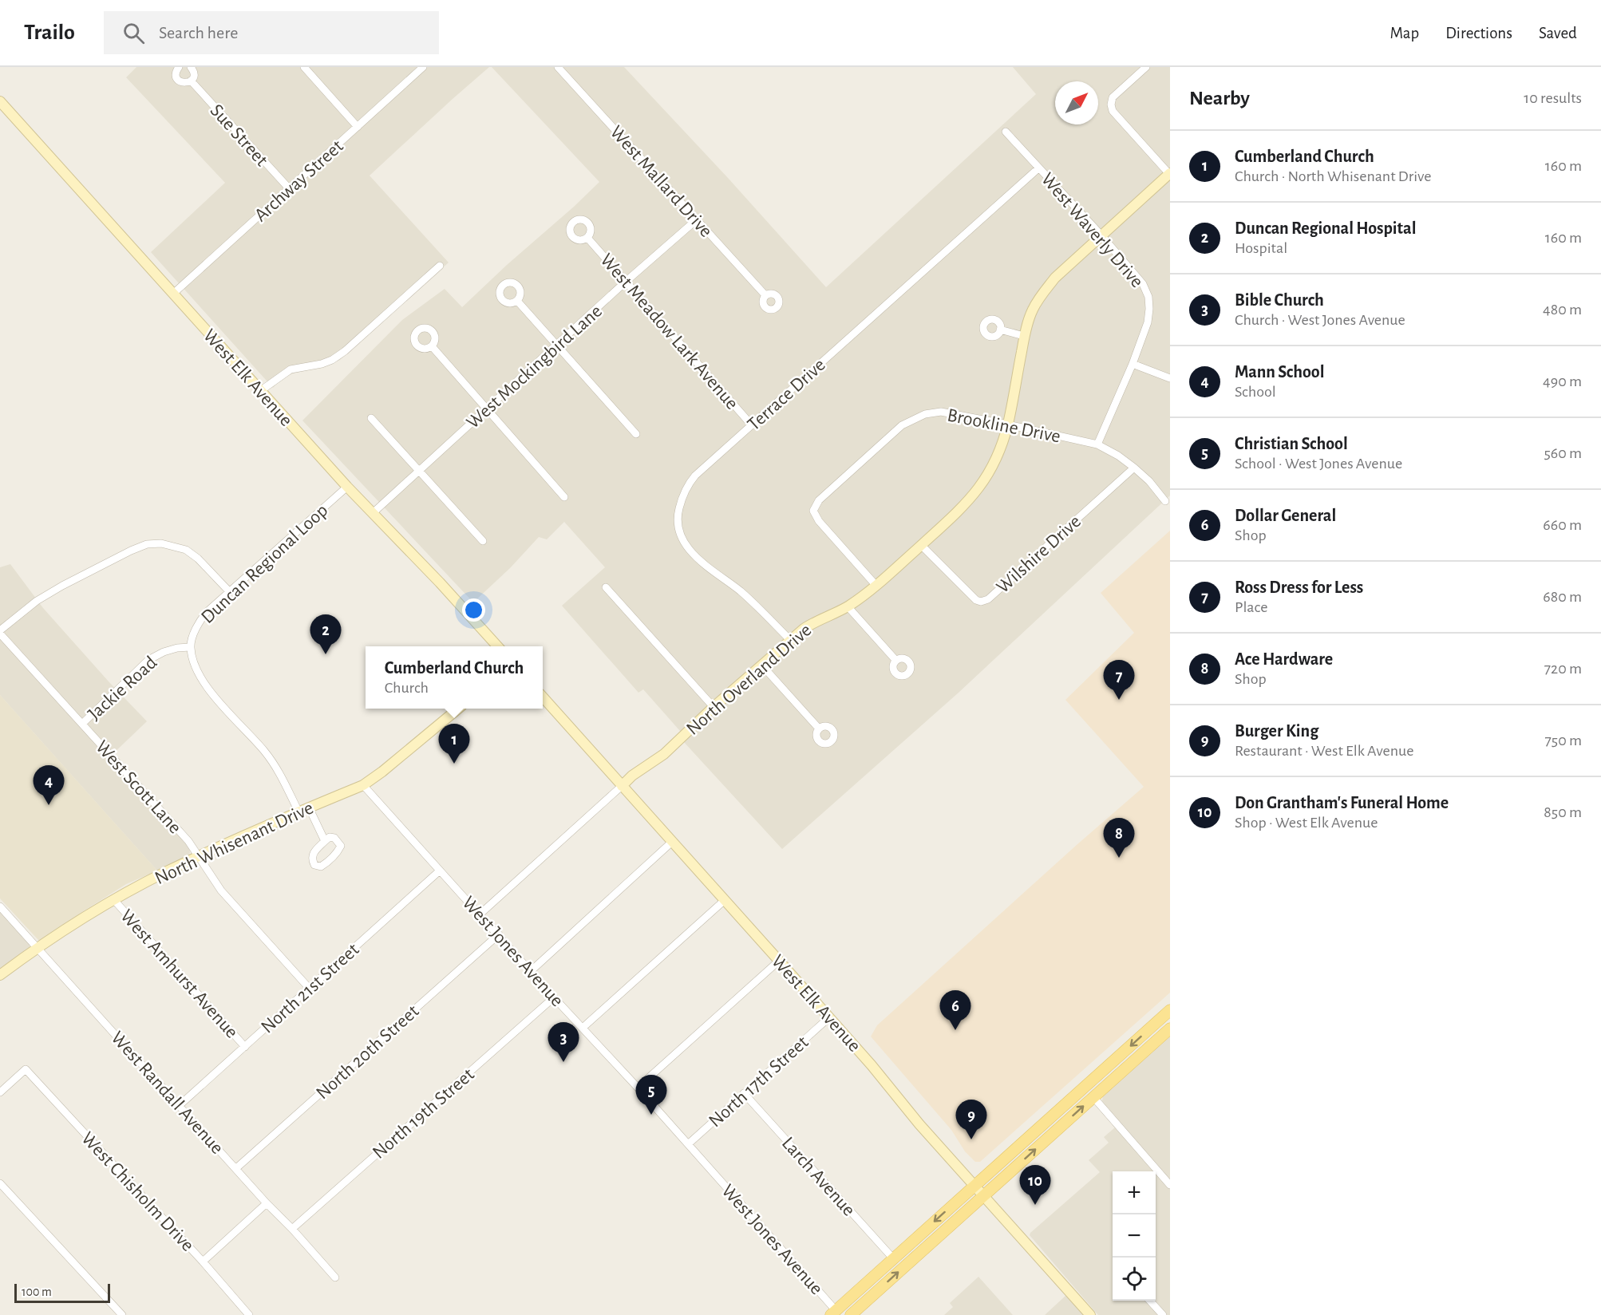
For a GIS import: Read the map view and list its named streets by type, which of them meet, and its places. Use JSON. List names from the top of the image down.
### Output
{
  "streets": {
    "street": [
      "Sue Street",
      "Archway Street",
      "West Mallard Drive",
      "West Waverly Drive",
      "West Meadow Lark Avenue",
      "West Mockingbird Lane",
      "West Elk Avenue",
      "Terrace Drive",
      "Brookline Drive",
      "Wilshire Drive",
      "Duncan Regional Loop",
      "North Overland Drive",
      "Jackie Road",
      "West Scott Lane",
      "North Whisenant Drive",
      "West Jones Avenue",
      "West Amhurst Avenue",
      "North 21st Street",
      "North 20th Street",
      "North 17th Street",
      "West Randall Avenue",
      "North 19th Street",
      "Larch Avenue",
      "West Chisholm Drive"
    ]
  },
  "crossings": [
    ["Sue Street", "Archway Street"],
    ["Archway Street", "West Elk Avenue"],
    ["West Mallard Drive", "West Mockingbird Lane"],
    ["West Waverly Drive", "Terrace Drive"],
    ["West Waverly Drive", "Brookline Drive"],
    ["West Waverly Drive", "North Overland Drive"],
    ["West Meadow Lark Avenue", "West Mockingbird Lane"],
    ["West Meadow Lark Avenue", "Terrace Drive"],
    ["West Mockingbird Lane", "West Elk Avenue"],
    ["West Elk Avenue", "Duncan Regional Loop"],
    ["West Elk Avenue", "North Overland Drive"],
    ["West Elk Avenue", "North 17th Street"],
    ["Terrace Drive", "North Overland Drive"],
    ["Brookline Drive", "Wilshire Drive"],
    ["Brookline Drive", "North Overland Drive"],
    ["Wilshire Drive", "North Overland Drive"],
    ["Duncan Regional Loop", "Jackie Road"],
    ["Duncan Regional Loop", "North Whisenant Drive"],
    ["Jackie Road", "West Scott Lane"],
    ["West Scott Lane", "North Whisenant Drive"],
    ["West Scott Lane", "North 21st Street"],
    ["North Whisenant Drive", "West Jones Avenue"],
    ["North Whisenant Drive", "West Amhurst Avenue"],
    ["North Whisenant Drive", "West Randall Avenue"],
    ["West Jones Avenue", "North 21st Street"],
    ["West Jones Avenue", "North 20th Street"],
    ["West Jones Avenue", "North 17th Street"],
    ["West Jones Avenue", "North 19th Street"],
    ["West Amhurst Avenue", "North 21st Street"],
    ["North 21st Street", "West Randall Avenue"],
    ["North 20th Street", "West Randall Avenue"],
    ["North 17th Street", "Larch Avenue"],
    ["West Randall Avenue", "North 19th Street"]
  ],
  "scale_bar": "100 m",
  "north": "top right",
  "page": {
    "header": "Trailo",
    "search": "Search here",
    "nav": ["Map", "Directions", "Saved"],
    "heading": ["Nearby", "10 results"],
    "list": [
      {
        "mark": "1",
        "name": "Cumberland Church",
        "note": "Church · North Whisenant Drive",
        "value": "160 m"
      },
      {
        "mark": "2",
        "name": "Duncan Regional Hospital",
        "note": "Hospital",
        "value": "160 m"
      },
      {
        "mark": "3",
        "name": "Bible Church",
        "note": "Church · West Jones Avenue",
        "value": "480 m"
      },
      {
        "mark": "4",
        "name": "Mann School",
        "note": "School",
        "value": "490 m"
      },
      {
        "mark": "5",
        "name": "Christian School",
        "note": "School · West Jones Avenue",
        "value": "560 m"
      },
      {
        "mark": "6",
        "name": "Dollar General",
        "note": "Shop",
        "value": "660 m"
      },
      {
        "mark": "7",
        "name": "Ross Dress for Less",
        "note": "Place",
        "value": "680 m"
      },
      {
        "mark": "8",
        "name": "Ace Hardware",
        "note": "Shop",
        "value": "720 m"
      },
      {
        "mark": "9",
        "name": "Burger King",
        "note": "Restaurant · West Elk Avenue",
        "value": "750 m"
      },
      {
        "mark": "10",
        "name": "Don Grantham's Funeral Home",
        "note": "Shop · West Elk Avenue",
        "value": "850 m"
      }
    ],
    "pins": [
      "2",
      "7",
      "1",
      "4",
      "8",
      "6",
      "3",
      "5",
      "9",
      "10"
    ],
    "popup": ["Cumberland Church", "Church"],
    "map_buttons": ["+", "−"],
    "scale": "100 m"
  }
}
